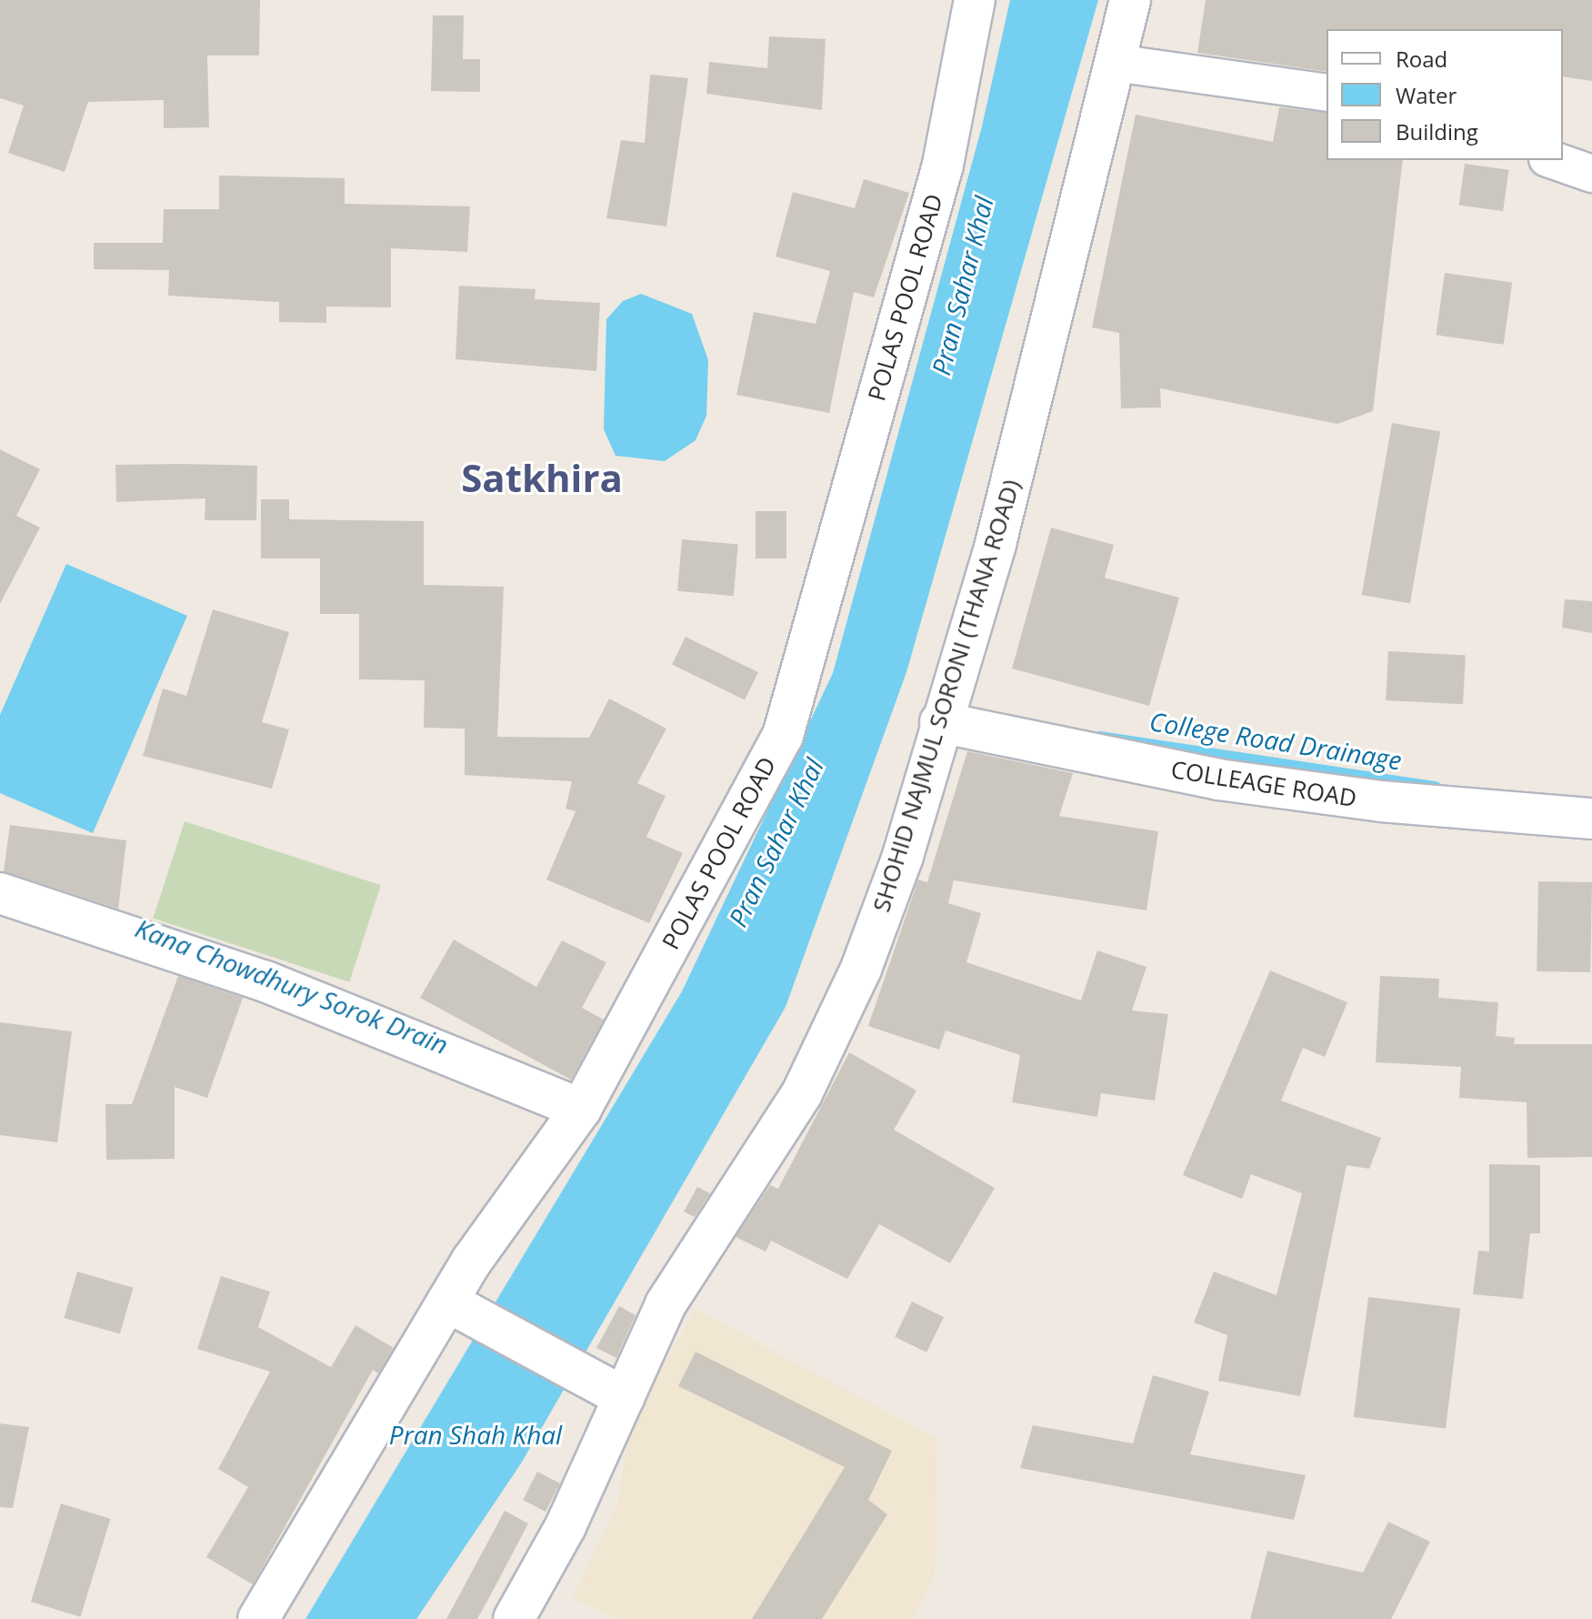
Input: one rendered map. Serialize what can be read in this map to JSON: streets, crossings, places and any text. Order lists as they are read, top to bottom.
{
  "streets": {
    "street": ["POLAS POOL ROAD", "SHOHID NAJMUL SORONI (THANA ROAD)", "COLLEAGE ROAD"]
  },
  "crossings": [
    ["SHOHID NAJMUL SORONI (THANA ROAD)", "COLLEAGE ROAD"]
  ],
  "districts": ["Satkhira"],
  "water": [
    "Pran Sahar Khal",
    "College Road Drainage",
    "Kana Chowdhury Sorok Drain",
    "Pran Shah Khal"
  ],
  "legend": ["Road", "Water", "Building"]
}
